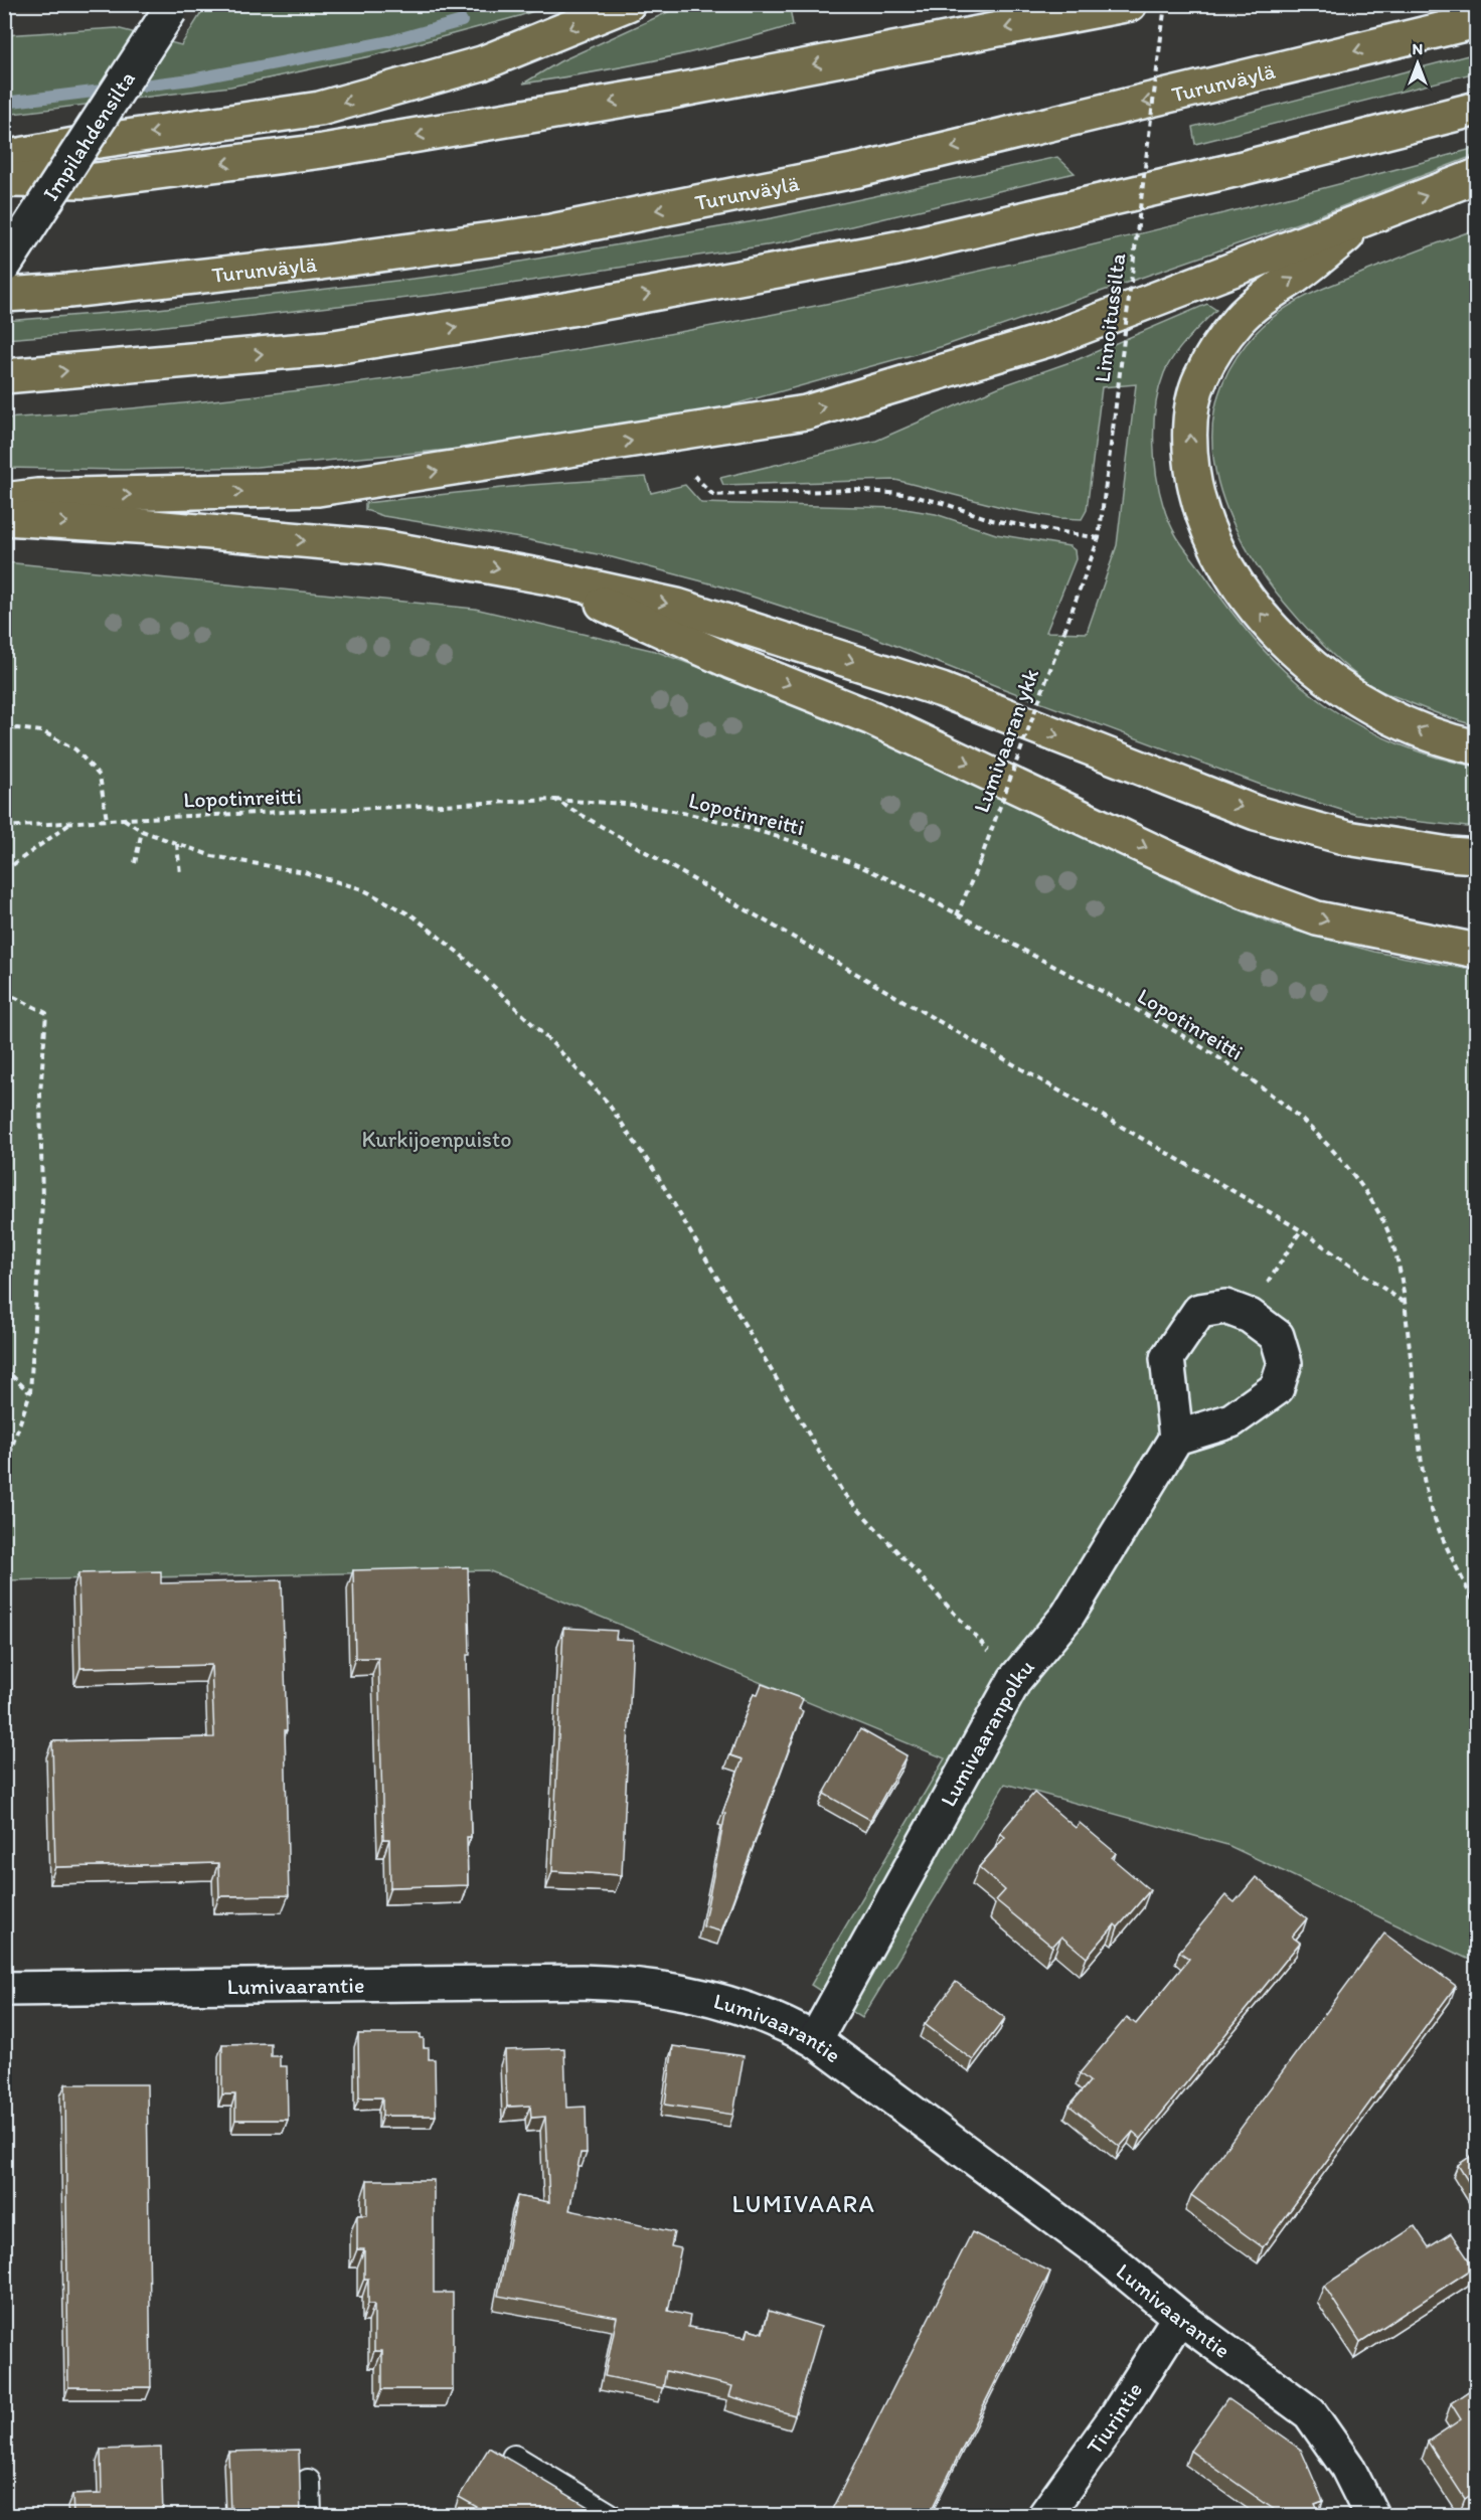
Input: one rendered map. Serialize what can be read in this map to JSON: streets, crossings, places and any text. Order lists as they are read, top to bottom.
{
  "streets": {
    "highway": ["Turunväylä"],
    "street": [
      "Impilahdensilta",
      "Lumivaaranpolku",
      "Lumivaarantie",
      "Tiurintie"
    ],
    "path": ["Linnoitussilta", "Lumivaaran ykk", "Lopotinreitti"]
  },
  "crossings": [
    ["Linnoitussilta", "Lumivaaran ykk"],
    ["Lumivaaran ykk", "Lopotinreitti"],
    ["Lumivaaranpolku", "Lumivaarantie"],
    ["Lumivaarantie", "Tiurintie"]
  ],
  "districts": ["LUMIVAARA"],
  "parks": ["Kurkijoenpuisto"],
  "north": "top"
}
